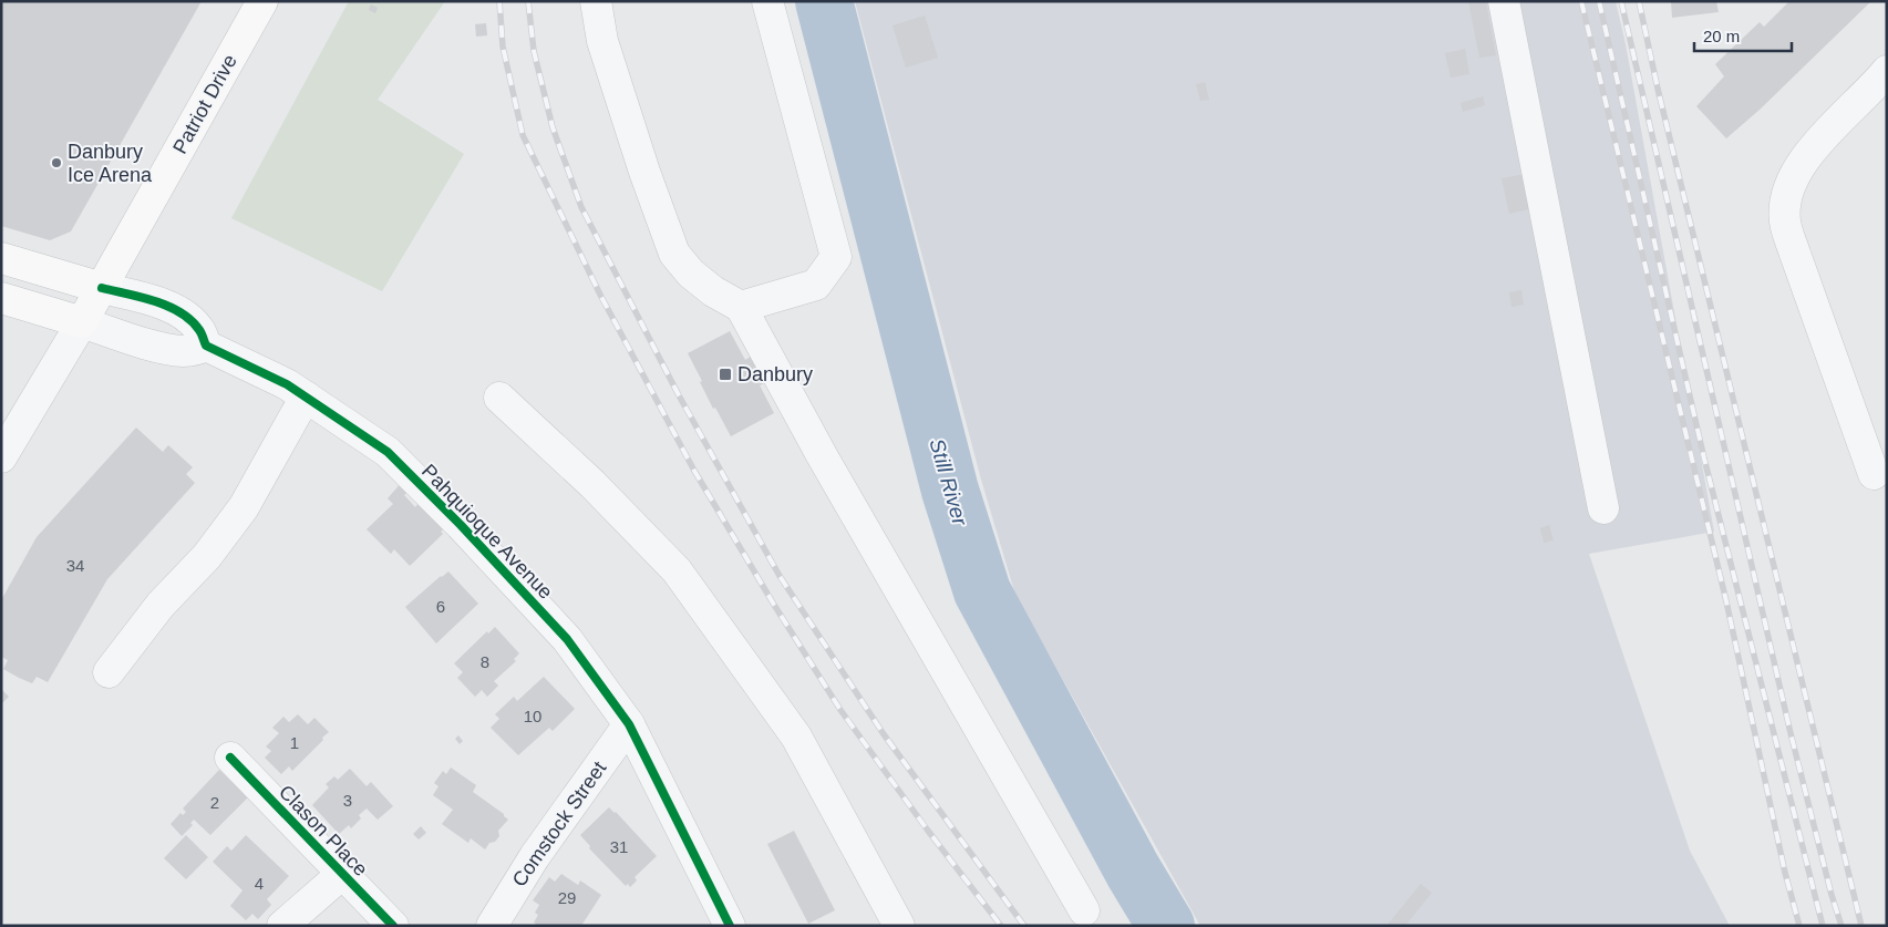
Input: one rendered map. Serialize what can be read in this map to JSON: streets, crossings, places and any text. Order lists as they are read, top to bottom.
{
  "streets": {
    "main road": ["Patriot Drive"],
    "street": ["Pahquioque Avenue", "Comstock Street", "Clason Place"]
  },
  "crossings": [
    ["Pahquioque Avenue", "Comstock Street"]
  ],
  "water": ["Still River"],
  "places": {
    "other": ["Danbury Ice Arena"],
    "transit": ["Danbury"]
  },
  "house_numbers": [
    "34",
    "6",
    "8",
    "10",
    "1",
    "3",
    "2",
    "31",
    "4",
    "29"
  ],
  "scale_bar": "20 m"
}
